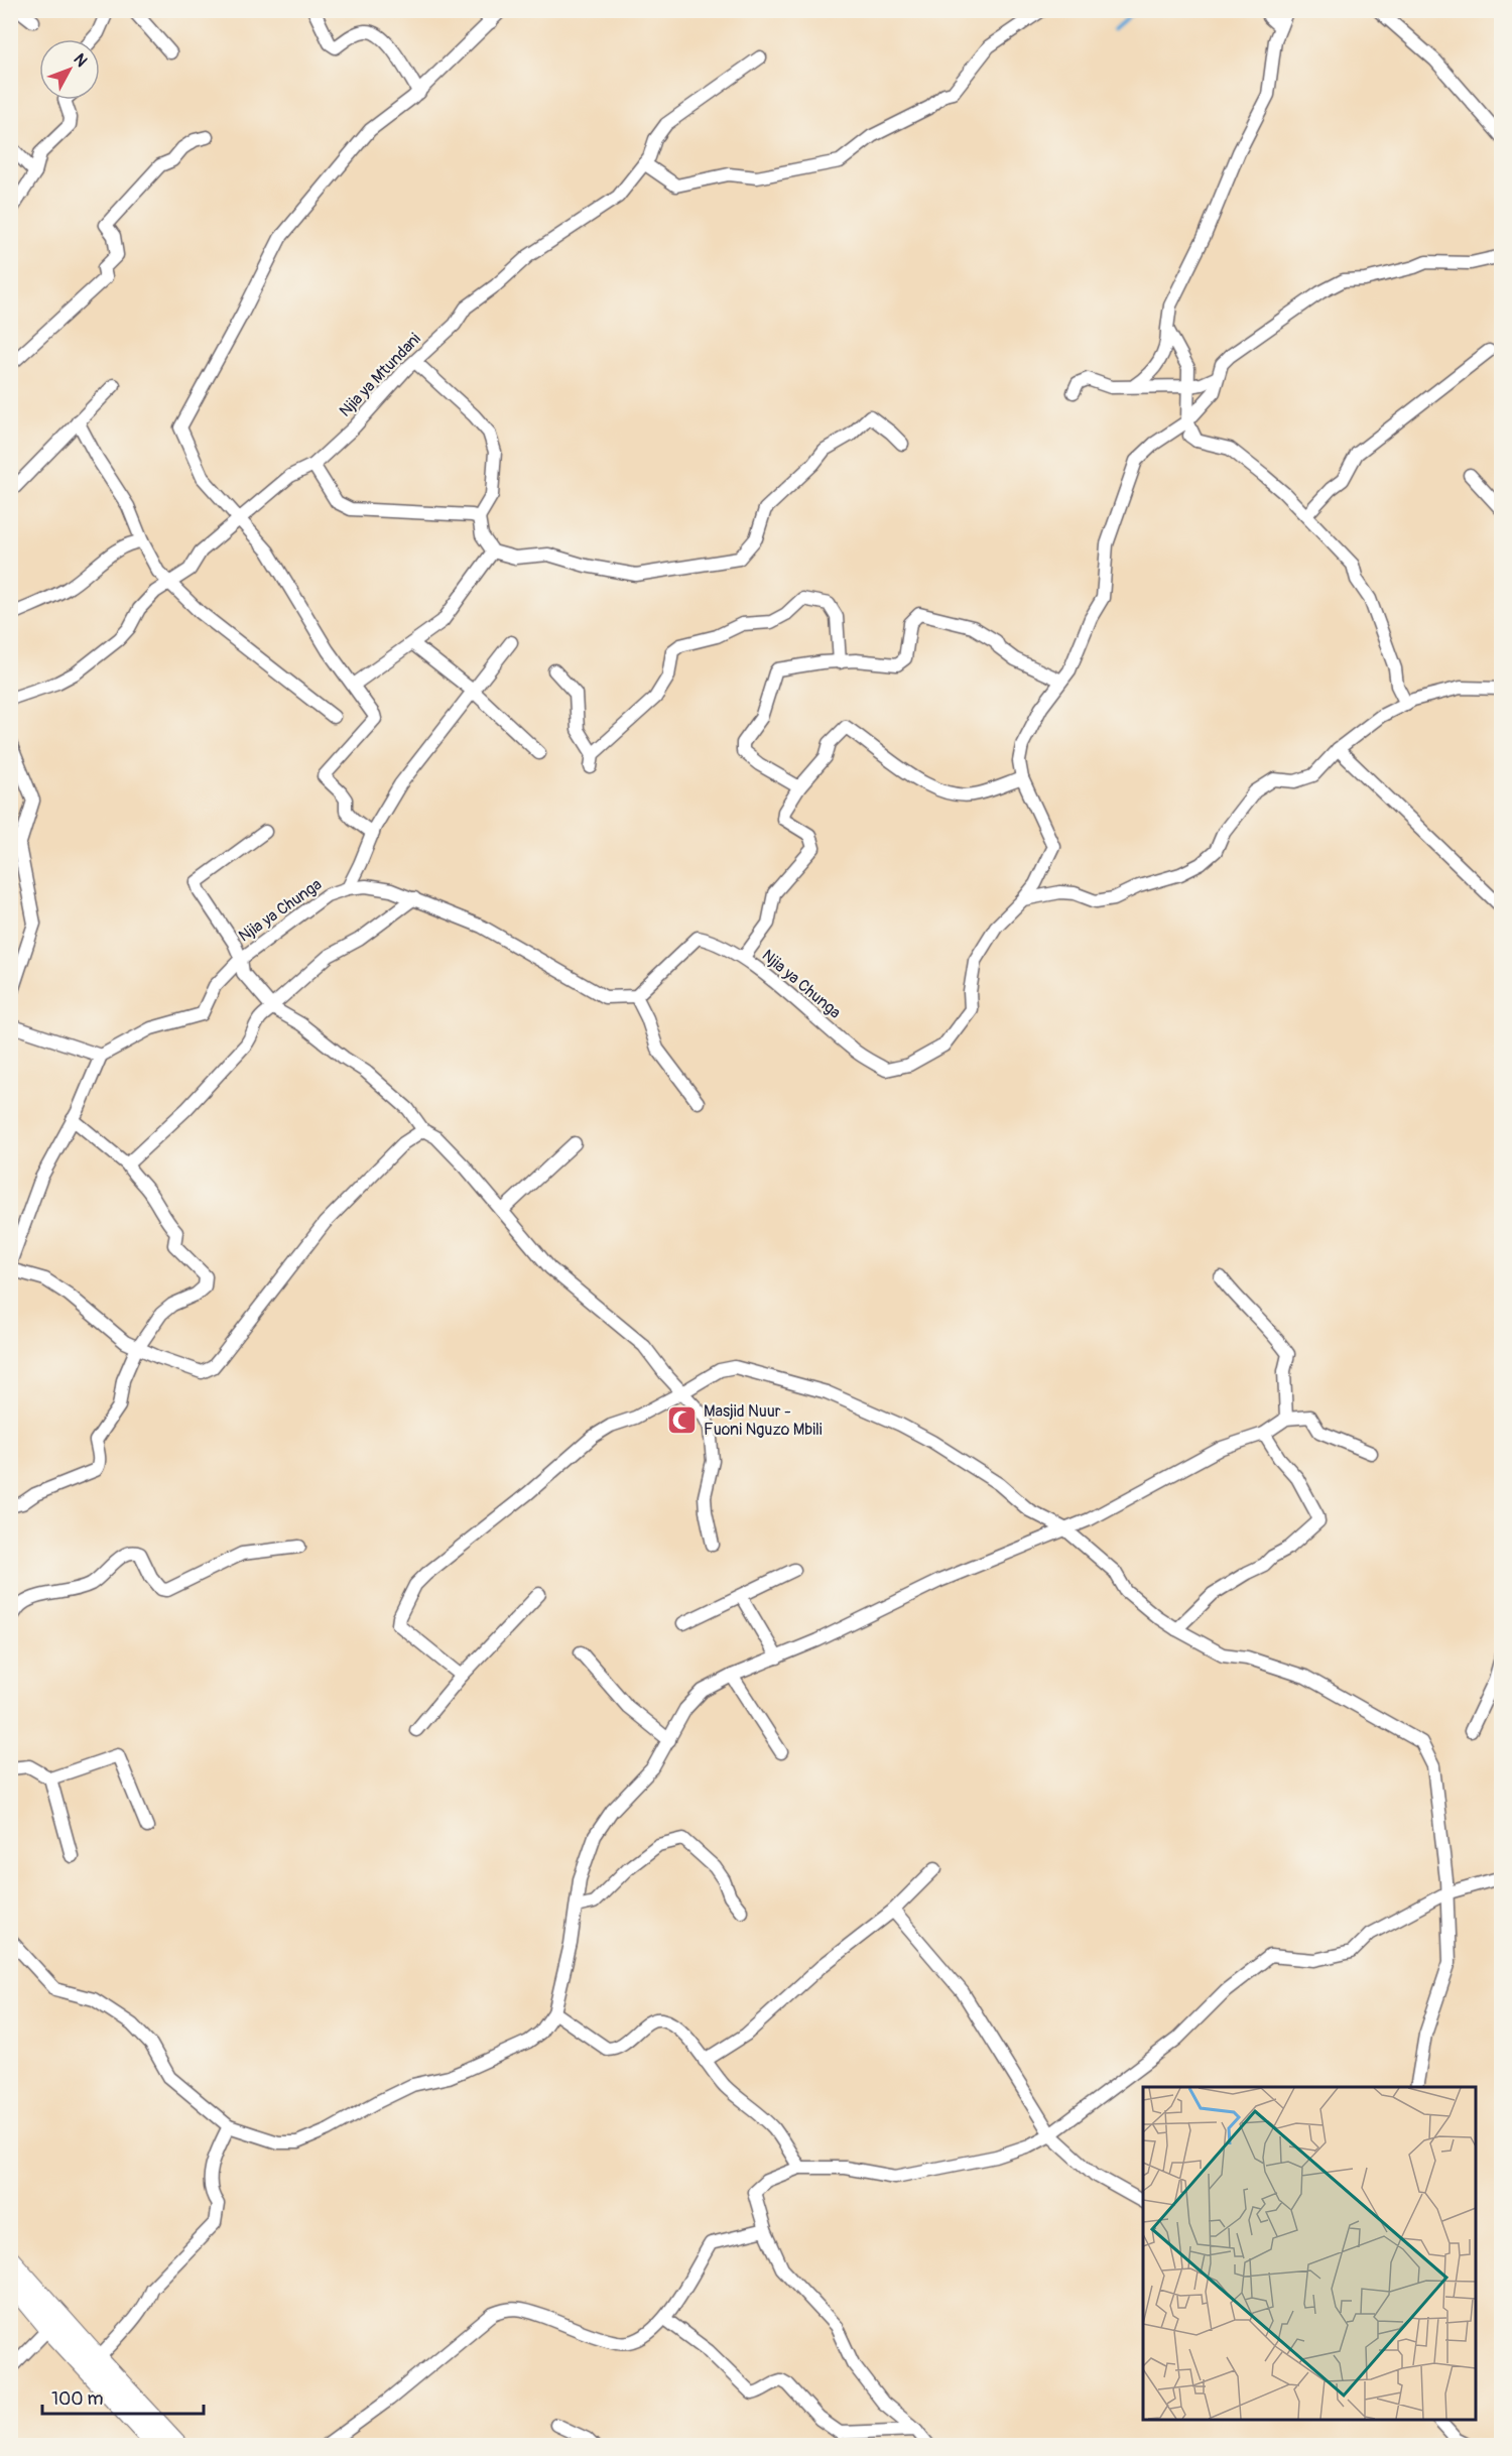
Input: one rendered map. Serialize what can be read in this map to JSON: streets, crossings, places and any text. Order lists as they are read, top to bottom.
{
  "streets": {
    "street": ["Njia ya Mtundani", "Njia ya Chunga"]
  },
  "places": {
    "mosque": ["Masjid Nuur - Fuoni Nguzo Mbili"]
  },
  "scale_bar": "100 m",
  "north": "top right"
}
